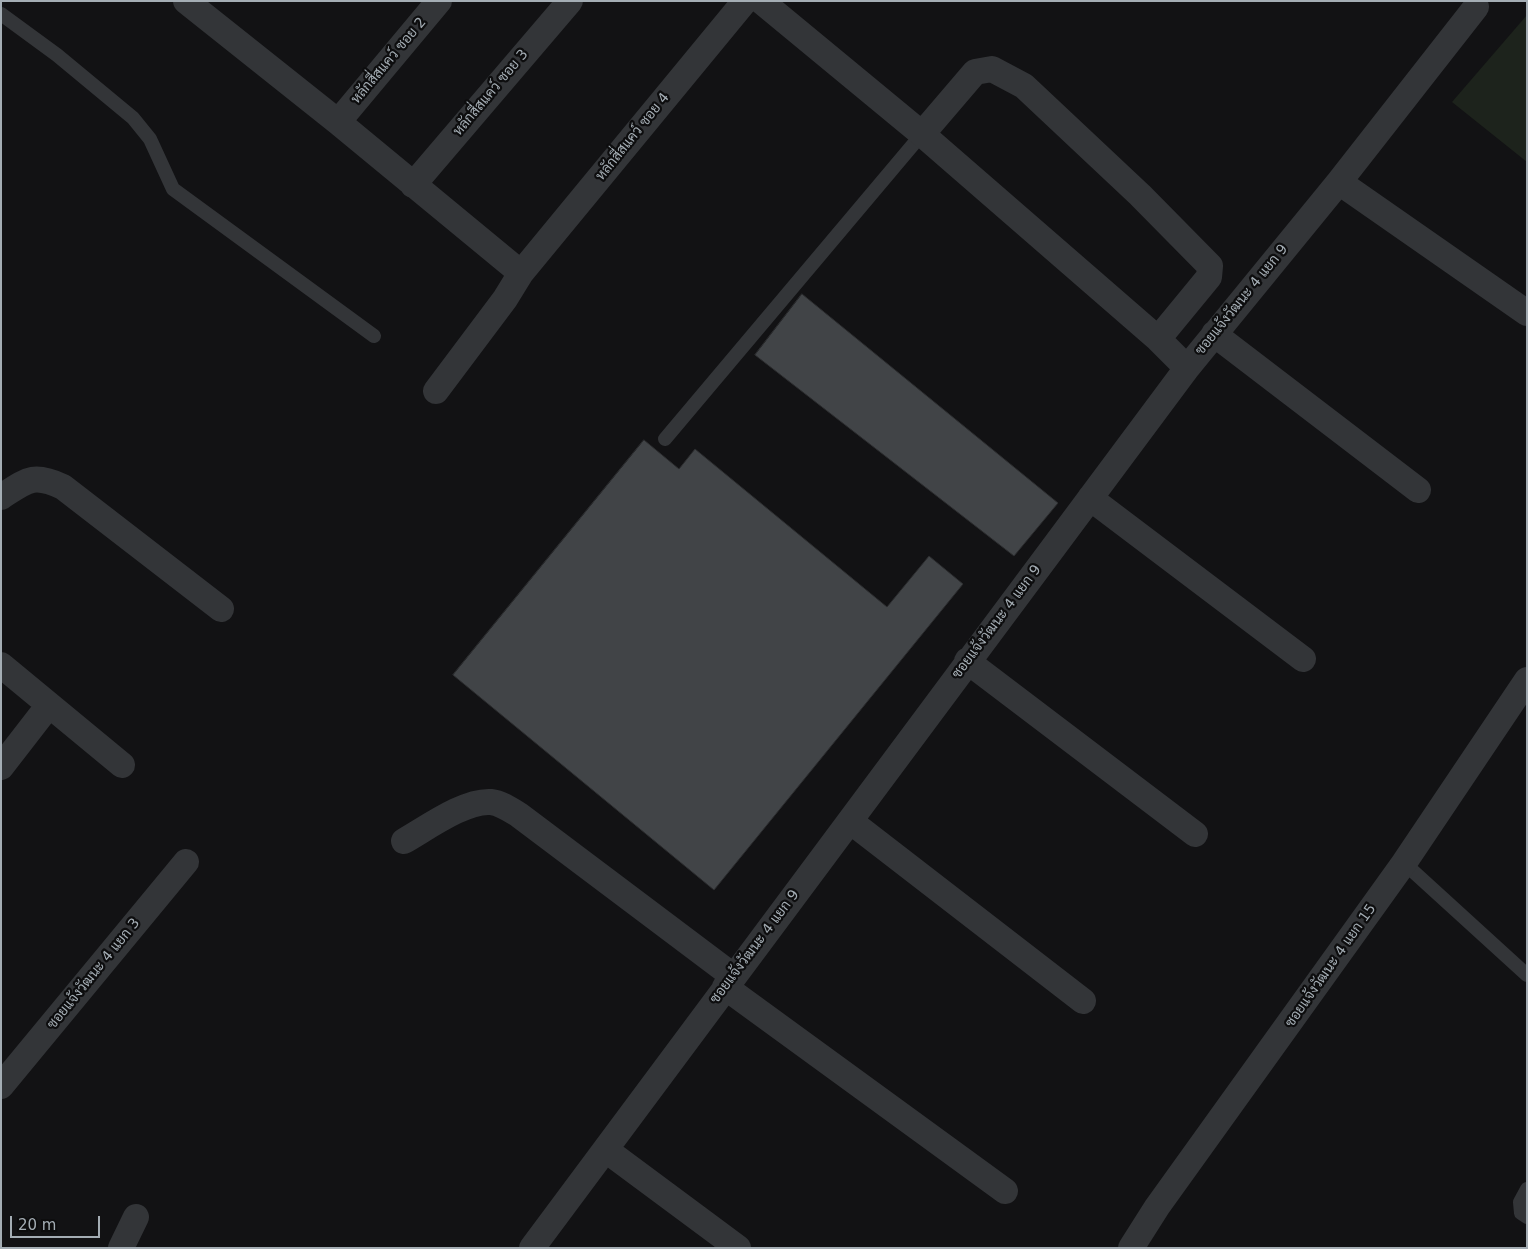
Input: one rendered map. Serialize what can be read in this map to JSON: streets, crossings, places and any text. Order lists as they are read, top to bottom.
{
  "streets": {
    "street": [
      "หลักสี่สแคว์ ซอย 2",
      "หลักสี่สแคว์ ซอย 3",
      "หลักสี่สแคว์ ซอย 4",
      "ซอยแจ้งวัฒนะ 4 แยก 9",
      "ซอยแจ้งวัฒนะ 4 แยก 15",
      "ซอยแจ้งวัฒนะ 4 แยก 3"
    ]
  },
  "scale_bar": "20 m"
}
